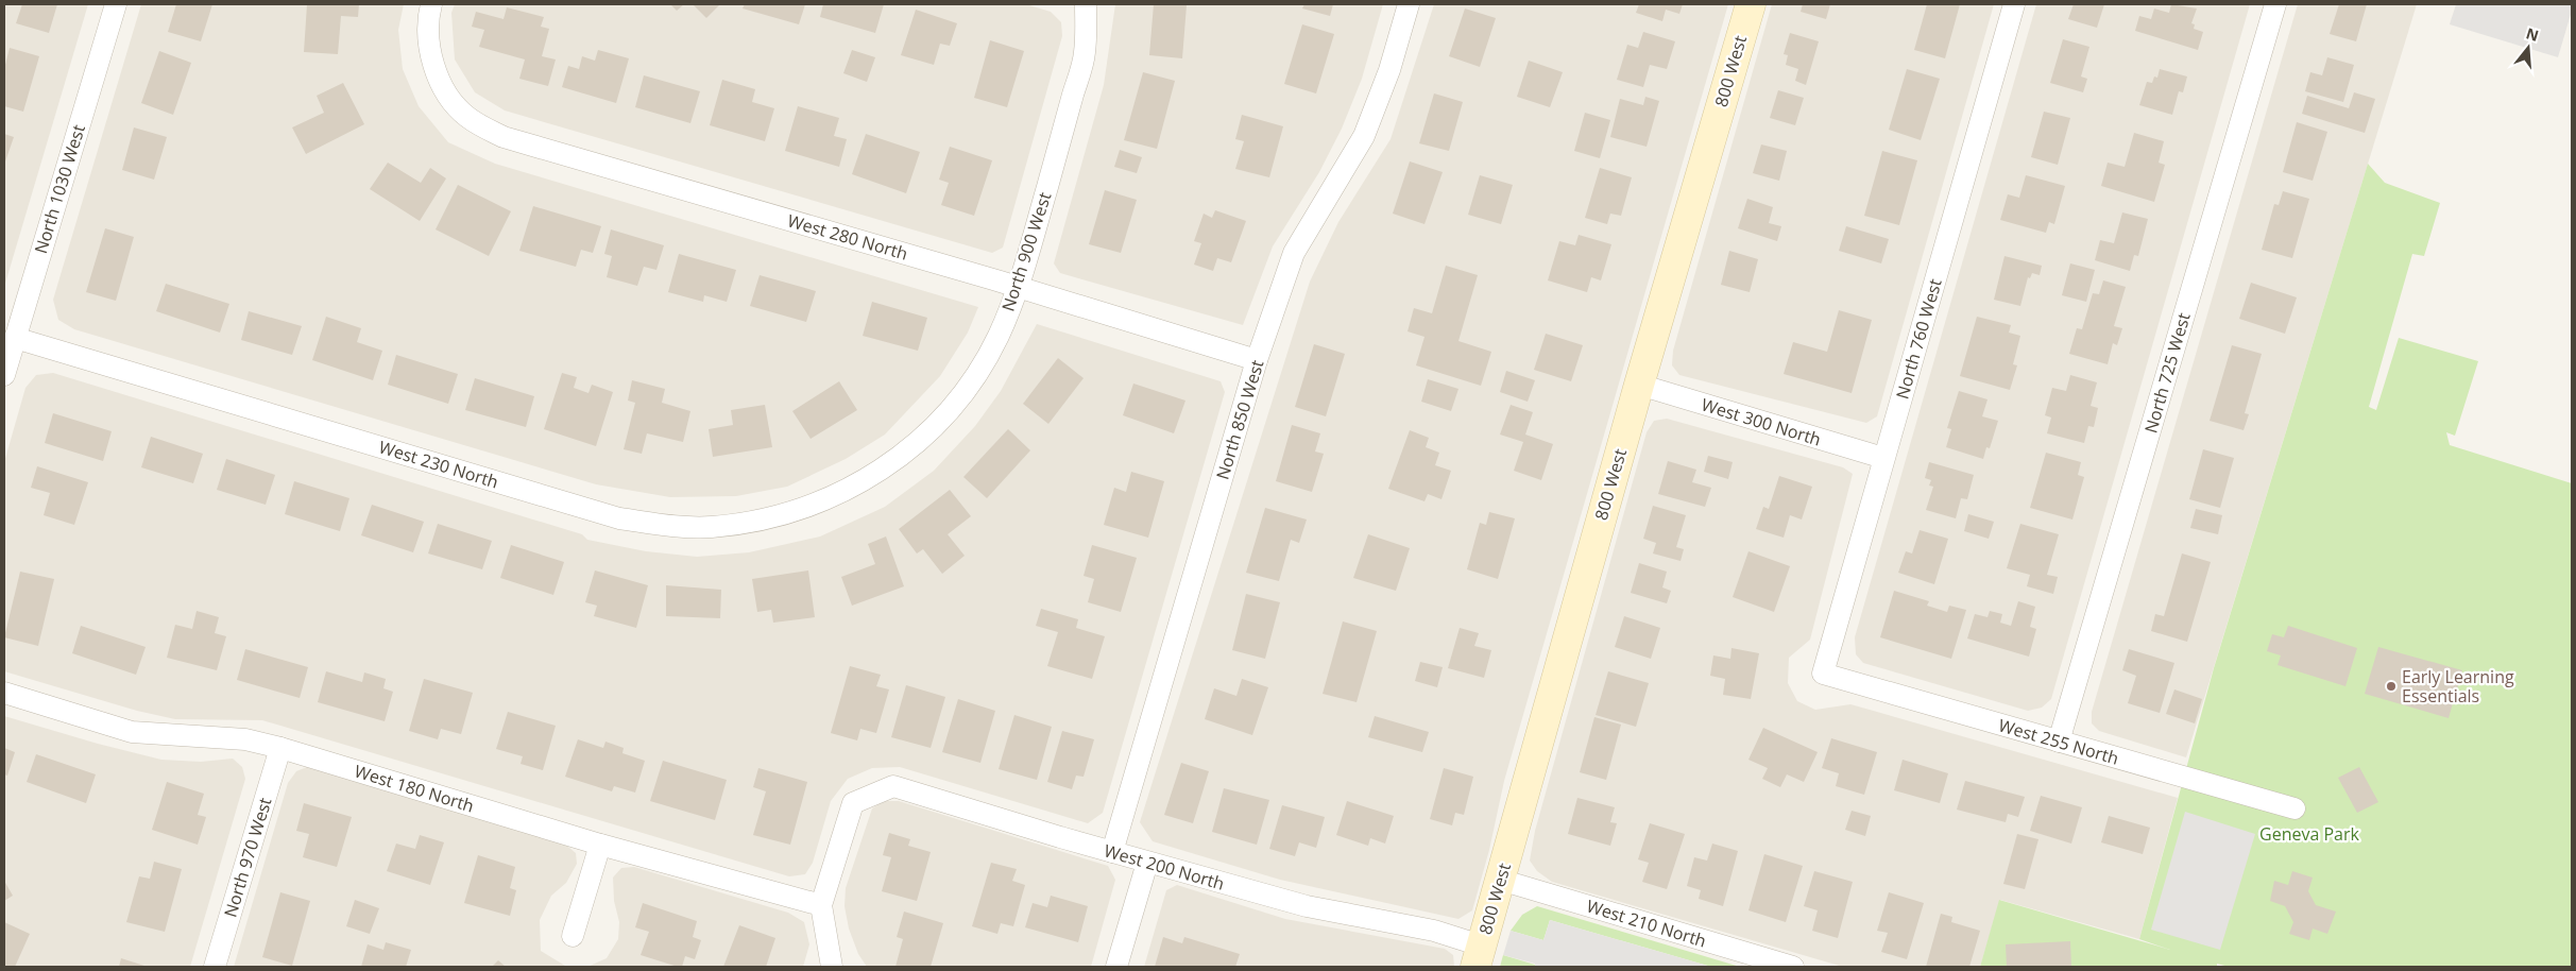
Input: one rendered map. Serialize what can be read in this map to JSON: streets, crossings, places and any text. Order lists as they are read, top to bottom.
{
  "streets": {
    "street": [
      "800 West",
      "North 1030 West",
      "West 280 North",
      "North 900 West",
      "North 760 West",
      "North 725 West",
      "North 850 West",
      "West 300 North",
      "West 230 North",
      "West 255 North",
      "West 180 North",
      "North 970 West",
      "West 200 North",
      "West 210 North"
    ]
  },
  "crossings": [
    ["800 West", "West 300 North"],
    ["800 West", "West 200 North"],
    ["800 West", "West 210 North"],
    ["North 1030 West", "West 230 North"],
    ["West 280 North", "North 900 West"],
    ["West 280 North", "North 850 West"],
    ["North 900 West", "West 230 North"],
    ["North 760 West", "West 300 North"],
    ["North 760 West", "West 255 North"],
    ["North 725 West", "West 255 North"],
    ["North 850 West", "West 200 North"],
    ["West 180 North", "North 970 West"],
    ["West 180 North", "West 200 North"]
  ],
  "parks": ["Geneva Park"],
  "places": ["Early Learning Essentials"],
  "north": "top"
}
